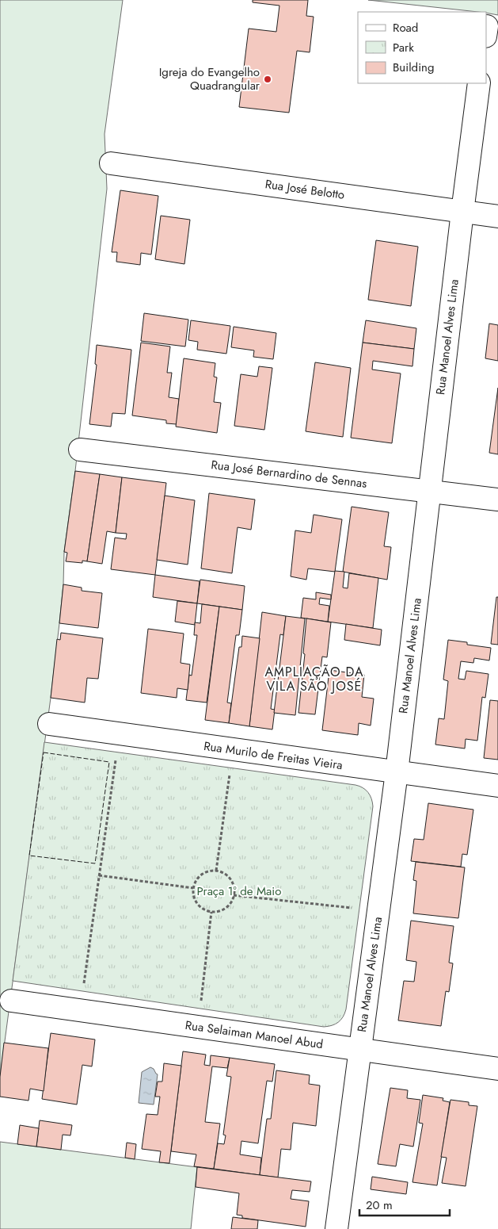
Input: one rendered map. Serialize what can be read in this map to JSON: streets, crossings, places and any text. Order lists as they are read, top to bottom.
{
  "streets": {
    "street": [
      "Rua José Belotto",
      "Rua Manoel Alves Lima",
      "Rua José Bernardino de Sennas",
      "Rua Murilo de Freitas Vieira",
      "Rua Selaiman Manoel Abud"
    ]
  },
  "crossings": [
    ["Rua José Belotto", "Rua Manoel Alves Lima"],
    ["Rua Manoel Alves Lima", "Rua José Bernardino de Sennas"],
    ["Rua Manoel Alves Lima", "Rua Murilo de Freitas Vieira"],
    ["Rua Manoel Alves Lima", "Rua Selaiman Manoel Abud"]
  ],
  "districts": ["AMPLIAÇÃO DA VILA SÃO JOSÉ"],
  "parks": ["Praça 1º de Maio"],
  "places": ["Igreja do Evangelho Quadrangular"],
  "legend": ["Road", "Park", "Building"],
  "scale_bar": "20 m"
}
